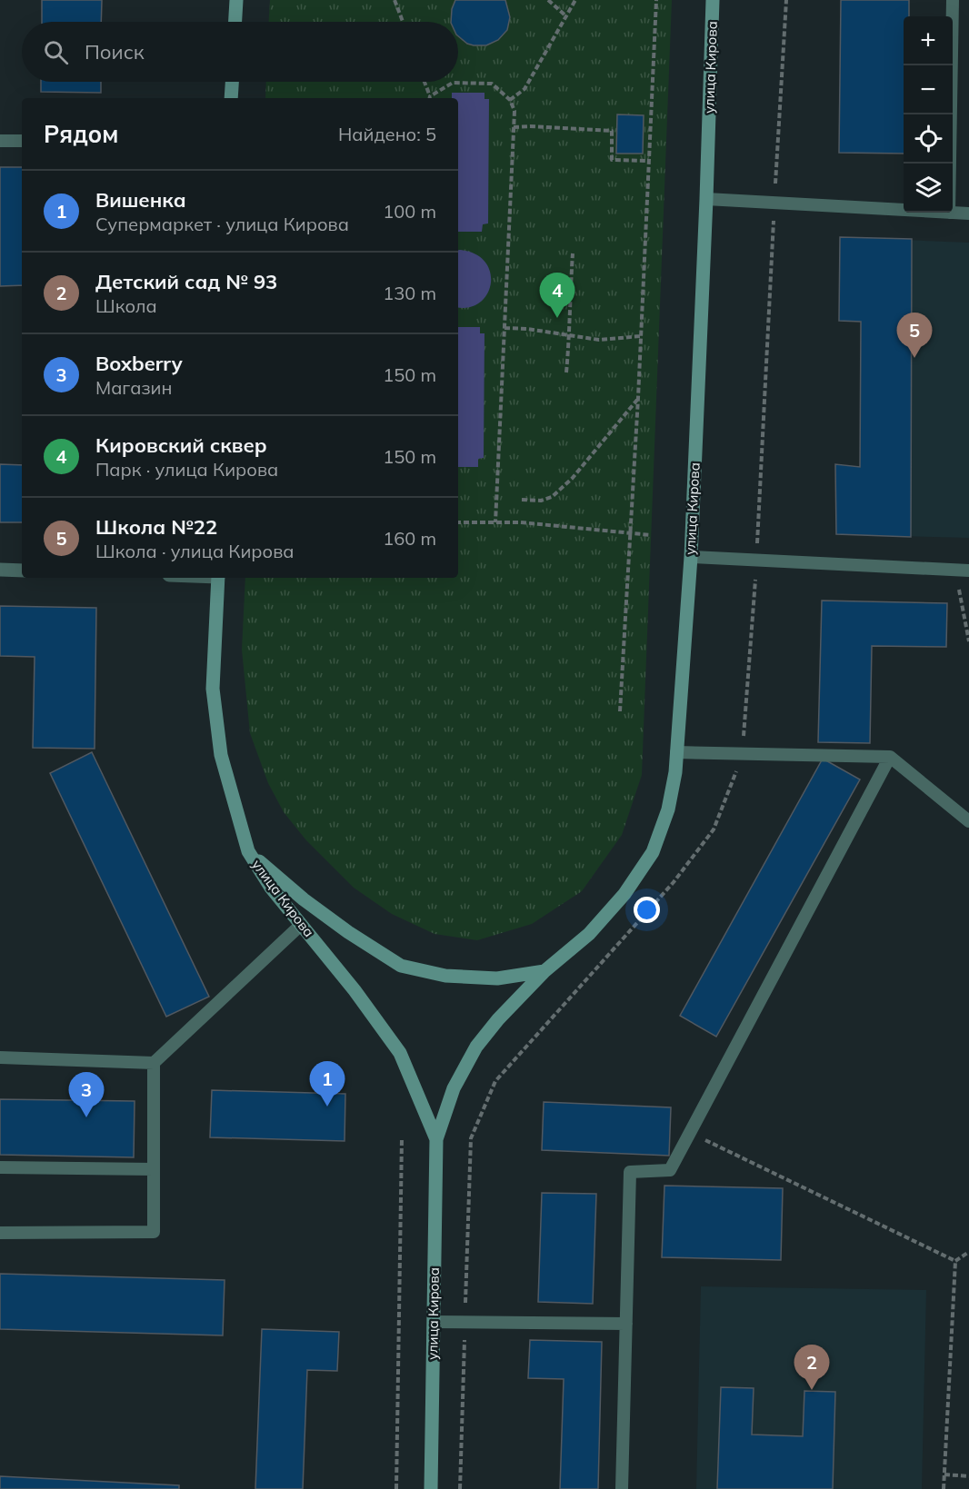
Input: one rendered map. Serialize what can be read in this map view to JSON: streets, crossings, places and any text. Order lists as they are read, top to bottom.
{
  "streets": {
    "main road": ["улица Кирова"]
  },
  "page": {
    "map_buttons": ["+", "−"],
    "search": "Поиск",
    "heading": ["Рядом", "Найдено: 5"],
    "list": [
      {
        "mark": "1",
        "name": "Вишенка",
        "note": "Супермаркет · улица Кирова",
        "value": "100 m"
      },
      {
        "mark": "2",
        "name": "Детский сад № 93",
        "note": "Школа",
        "value": "130 m"
      },
      {
        "mark": "3",
        "name": "Boxberry",
        "note": "Магазин",
        "value": "150 m"
      },
      {
        "mark": "4",
        "name": "Кировский сквер",
        "note": "Парк · улица Кирова",
        "value": "150 m"
      },
      {
        "mark": "5",
        "name": "Школа №22",
        "note": "Школа · улица Кирова",
        "value": "160 m"
      }
    ],
    "pins": [
      "4",
      "5",
      "1",
      "3",
      "2"
    ]
  }
}
